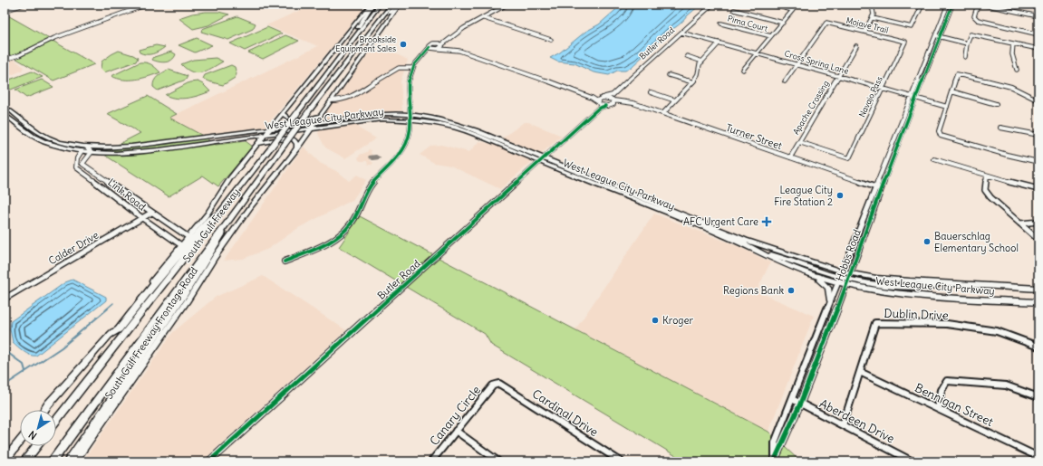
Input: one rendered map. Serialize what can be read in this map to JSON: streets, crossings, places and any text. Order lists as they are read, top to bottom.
{
  "streets": {
    "highway": ["South Gulf Freeway"],
    "main road": ["West League City Parkway", "South Gulf Freeway Frontage Road"],
    "street": [
      "Pima Court",
      "Mojave Trail",
      "Butler Road",
      "Cross Spring Lane",
      "Navajo Pass",
      "Apache Crossing",
      "Turner Street",
      "Link Road",
      "Calder Drive",
      "Hobbs Road",
      "Dublin Drive",
      "Bennigan Street",
      "Cardinal Drive",
      "Canary Circle",
      "Aberdeen Drive"
    ]
  },
  "crossings": [
    ["Mojave Trail", "Cross Spring Lane"],
    ["Mojave Trail", "Navajo Pass"],
    ["Butler Road", "Cross Spring Lane"],
    ["Butler Road", "West League City Parkway"],
    ["Butler Road", "Turner Street"],
    ["Cross Spring Lane", "Navajo Pass"],
    ["Cross Spring Lane", "Apache Crossing"],
    ["Cross Spring Lane", "Hobbs Road"],
    ["Navajo Pass", "Apache Crossing"],
    ["Apache Crossing", "Turner Street"],
    ["West League City Parkway", "Link Road"],
    ["West League City Parkway", "Hobbs Road"],
    ["West League City Parkway", "South Gulf Freeway Frontage Road"],
    ["Turner Street", "Hobbs Road"],
    ["Link Road", "Calder Drive"],
    ["Hobbs Road", "Aberdeen Drive"],
    ["Dublin Drive", "Bennigan Street"],
    ["Dublin Drive", "Aberdeen Drive"],
    ["Cardinal Drive", "Canary Circle"]
  ],
  "places": {
    "other": [
      "Brookside Equipment Sales",
      "League City Fire Station 2",
      "Bauerschlag Elementary School",
      "Regions Bank",
      "Kroger"
    ],
    "health": ["AFC Urgent Care"]
  },
  "north": "bottom left"
}
